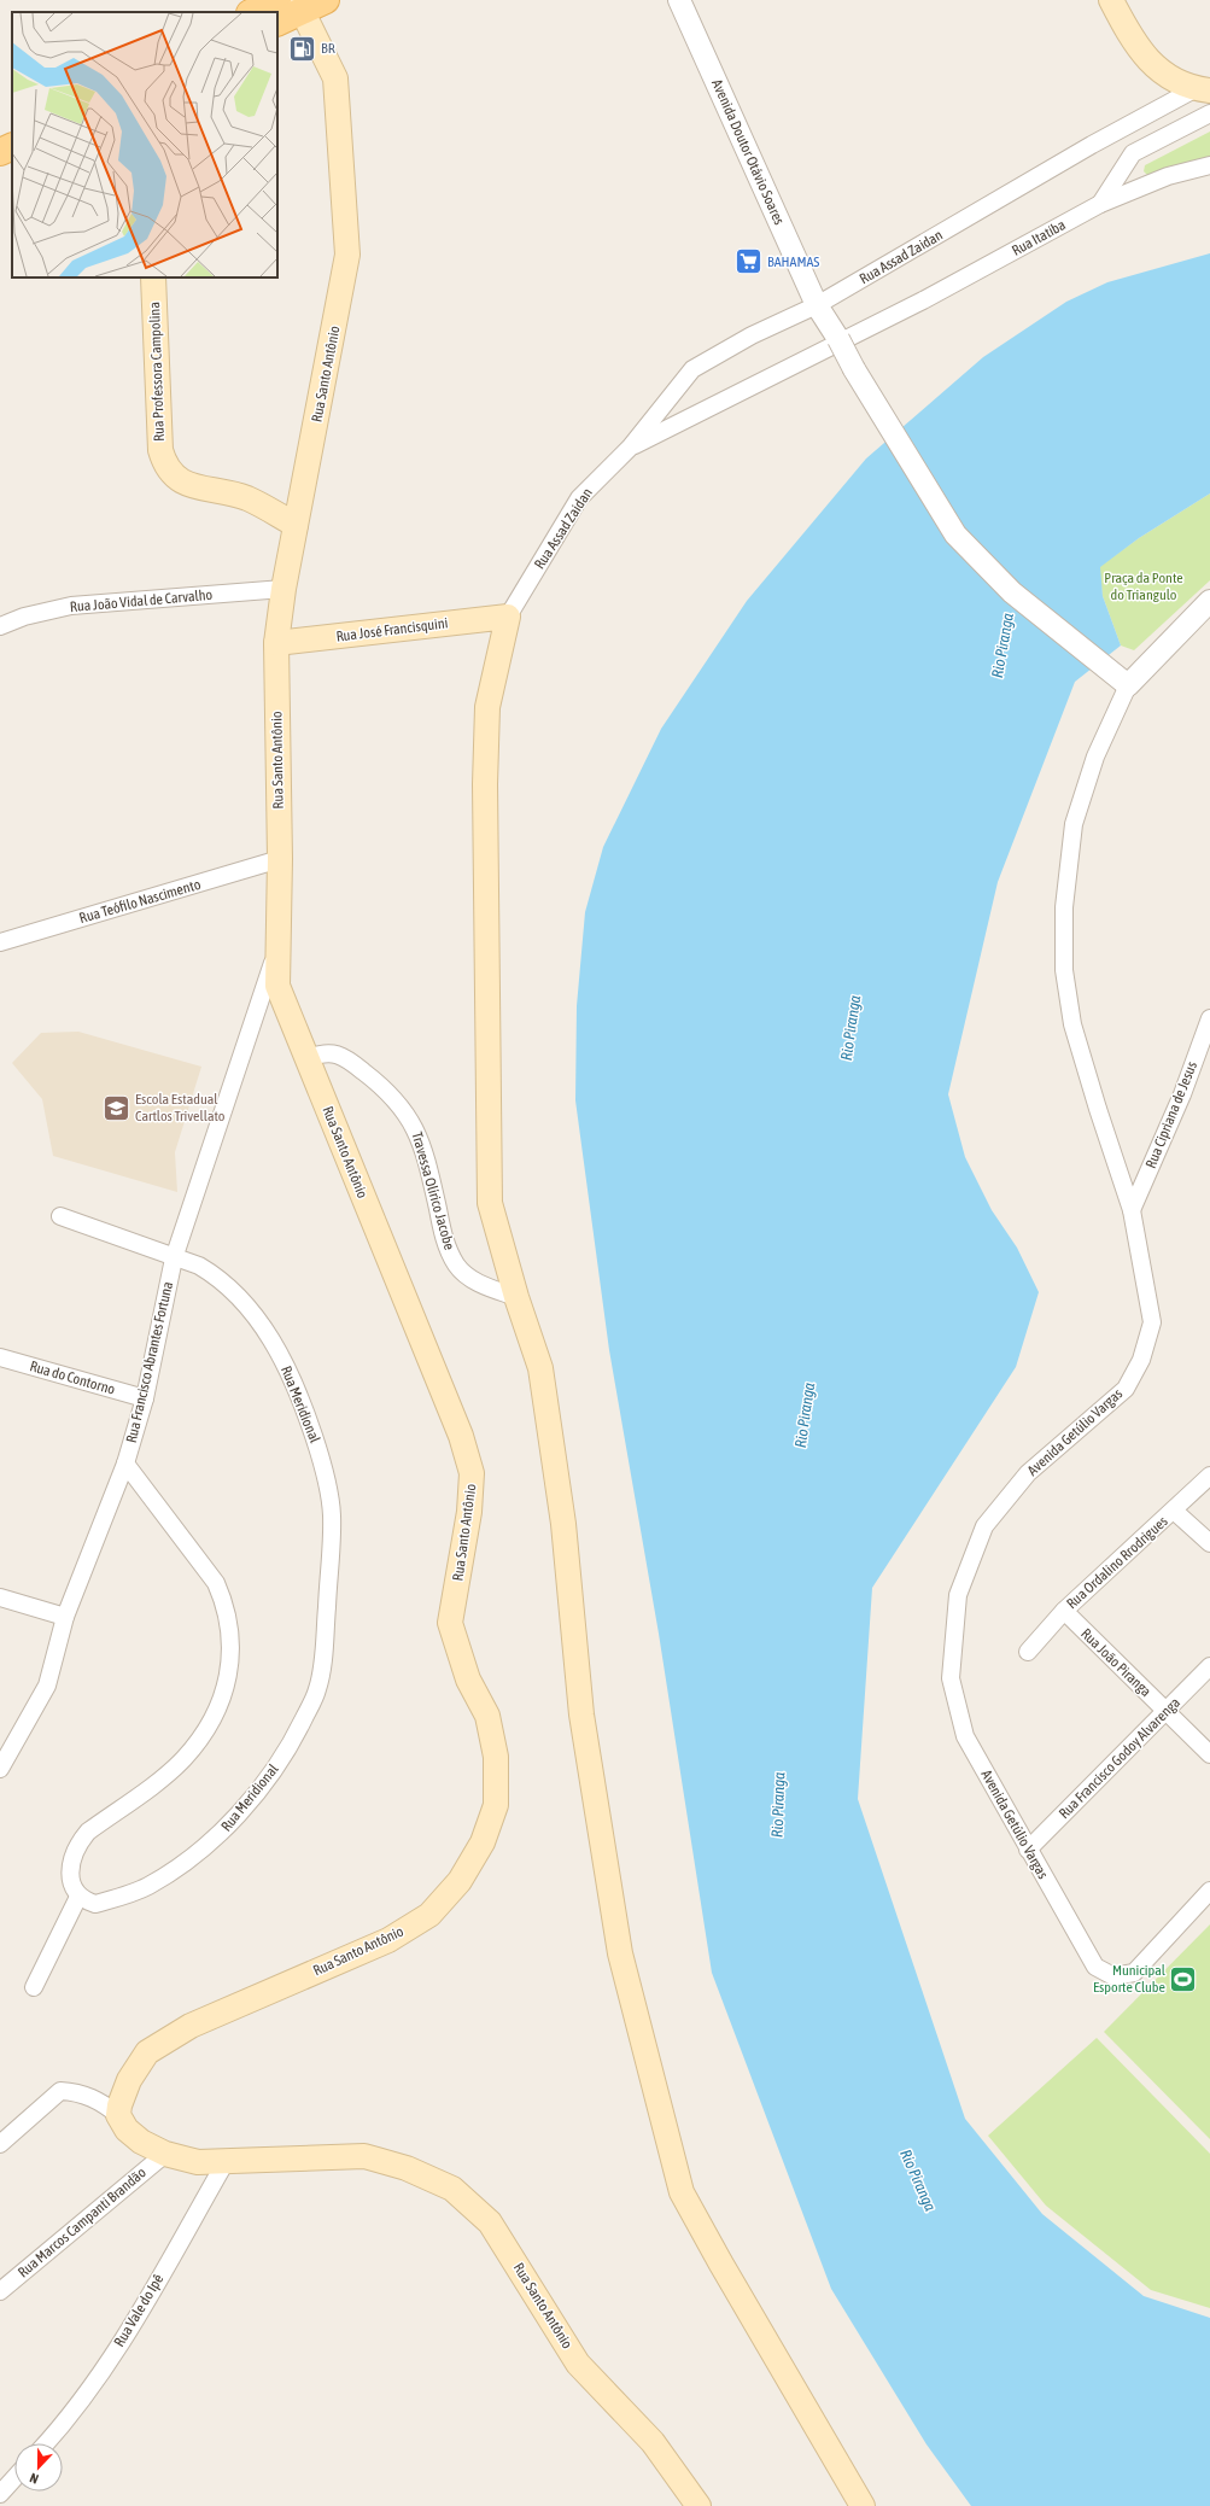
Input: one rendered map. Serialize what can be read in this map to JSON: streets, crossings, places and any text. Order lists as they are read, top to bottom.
{
  "streets": {
    "main road": ["Rua Professora Campolina", "Rua Santo Antônio", "Rua José Francisquini"],
    "street": [
      "Avenida Doutor Otávio Soares",
      "Rua Itatiba",
      "Rua Assad Zaidan",
      "Rua João Vidal de Carvalho",
      "Rua Teófilo Nascimento",
      "Rua Cipriana de Jesus",
      "Travessa Olírico Jacobe",
      "Rua Francisco Abrantes Fortuna",
      "Rua do Contorno",
      "Rua Meridional",
      "Avenida Getúlio Vargas",
      "Rua Ordalino Rrodrigues",
      "Rua João Piranga",
      "Rua Francisco Godoy Alvarenga",
      "Rua Marcos Campanti Brandão",
      "Rua Vale do Ipê"
    ]
  },
  "crossings": [
    ["Avenida Doutor Otávio Soares", "Rua Assad Zaidan"],
    ["Avenida Doutor Otávio Soares", "Avenida Getúlio Vargas"],
    ["Rua Itatiba", "Rua Assad Zaidan"],
    ["Rua Assad Zaidan", "Rua José Francisquini"],
    ["Rua Professora Campolina", "Rua Santo Antônio"],
    ["Rua Santo Antônio", "Rua João Vidal de Carvalho"],
    ["Rua Santo Antônio", "Rua José Francisquini"],
    ["Rua Santo Antônio", "Rua Teófilo Nascimento"],
    ["Rua Santo Antônio", "Travessa Olírico Jacobe"],
    ["Rua Santo Antônio", "Rua Francisco Abrantes Fortuna"],
    ["Rua Santo Antônio", "Rua Marcos Campanti Brandão"],
    ["Rua Santo Antônio", "Rua Vale do Ipê"],
    ["Rua Cipriana de Jesus", "Avenida Getúlio Vargas"],
    ["Rua Francisco Abrantes Fortuna", "Rua do Contorno"],
    ["Rua Francisco Abrantes Fortuna", "Rua Meridional"],
    ["Avenida Getúlio Vargas", "Rua Francisco Godoy Alvarenga"],
    ["Rua Ordalino Rrodrigues", "Rua João Piranga"],
    ["Rua João Piranga", "Rua Francisco Godoy Alvarenga"]
  ],
  "water": ["Rio Piranga"],
  "parks": ["Praça da Ponte do Triangulo"],
  "places": {
    "fuel station": ["BR"],
    "supermarket": ["BAHAMAS"],
    "school or university": ["Escola Estadual Cartlos Trivellato"],
    "sports": ["Municipal Esporte Clube"]
  },
  "north": "bottom"
}
